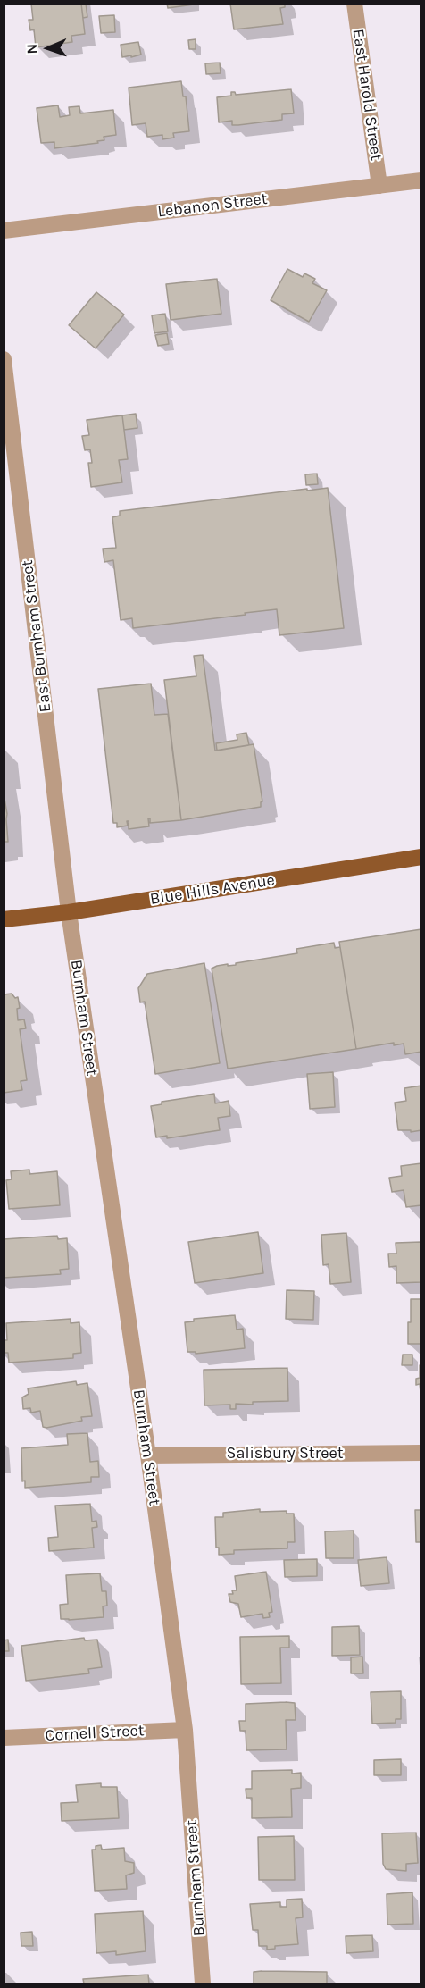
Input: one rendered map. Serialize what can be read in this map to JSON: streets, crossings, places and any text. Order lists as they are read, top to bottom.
{
  "streets": {
    "main road": ["Blue Hills Avenue"],
    "street": [
      "East Harold Street",
      "Lebanon Street",
      "East Burnham Street",
      "Burnham Street",
      "Salisbury Street",
      "Cornell Street"
    ]
  },
  "crossings": [
    ["East Harold Street", "Lebanon Street"],
    ["East Burnham Street", "Blue Hills Avenue"],
    ["East Burnham Street", "Burnham Street"],
    ["Blue Hills Avenue", "Burnham Street"],
    ["Burnham Street", "Salisbury Street"],
    ["Burnham Street", "Cornell Street"]
  ],
  "north": "left"
}
